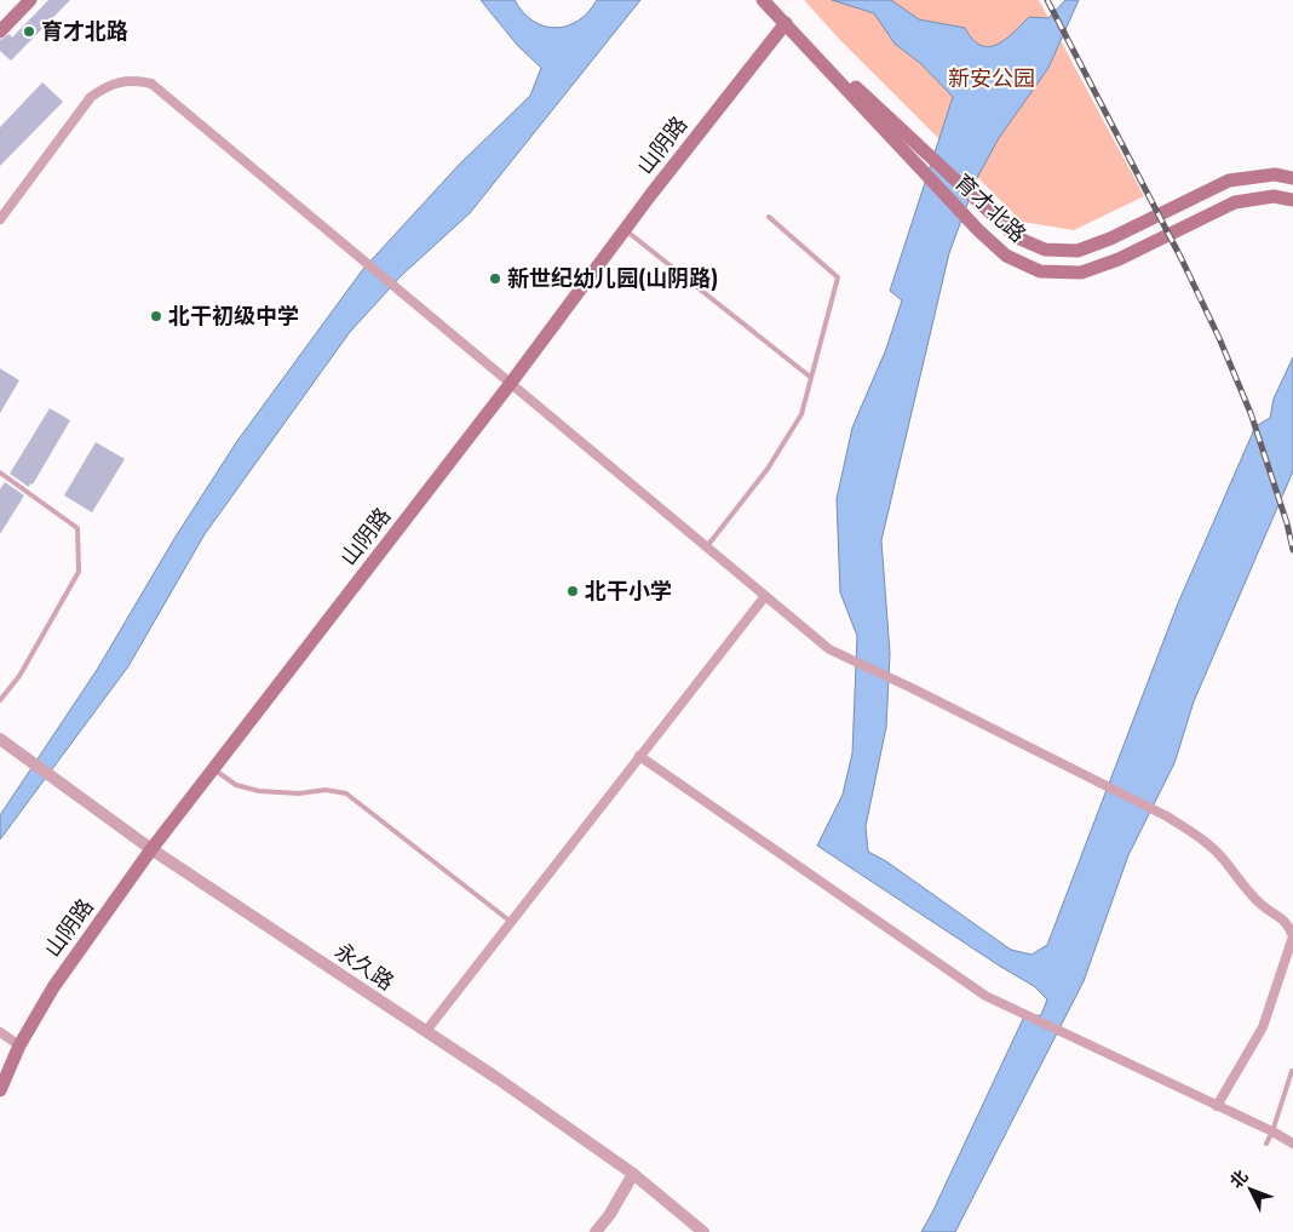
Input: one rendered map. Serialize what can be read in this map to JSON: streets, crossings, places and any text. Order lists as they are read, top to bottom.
{
  "streets": {
    "main road": ["山阴路", "育才北路"],
    "street": ["永久路"]
  },
  "crossings": [
    ["山阴路", "育才北路"],
    ["山阴路", "永久路"]
  ],
  "parks": ["新安公园"],
  "places": [
    "育才北路",
    "新世纪幼儿园(山阴路)",
    "北干初级中学",
    "北干小学"
  ],
  "north": "top left"
}
